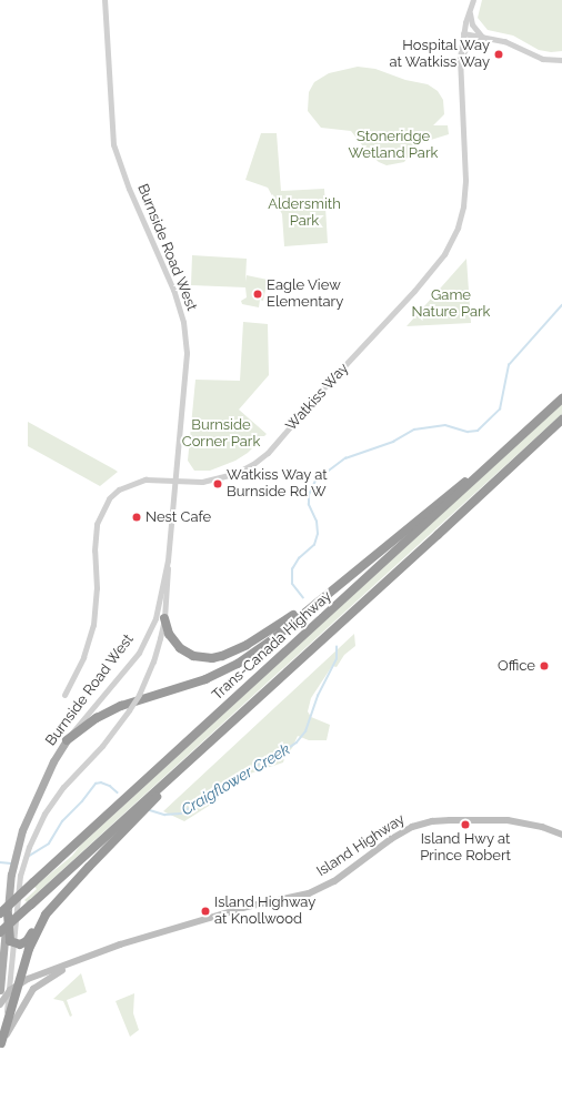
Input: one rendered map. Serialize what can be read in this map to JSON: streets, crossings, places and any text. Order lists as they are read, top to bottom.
{
  "streets": {
    "highway": ["Trans-Canada Highway"],
    "main road": ["Burnside Road West", "Island Highway"],
    "street": ["Watkiss Way"]
  },
  "crossings": [
    ["Burnside Road West", "Watkiss Way"],
    ["Burnside Road West", "Trans-Canada Highway"],
    ["Burnside Road West", "Island Highway"]
  ],
  "water": ["Craigflower Creek"],
  "parks": [
    "Stoneridge Wetland Park",
    "Aldersmith Park",
    "Game Nature Park",
    "Burnside Corner Park"
  ],
  "places": [
    "Hospital Way at Watkiss Way",
    "Eagle View Elementary",
    "Watkiss Way at Burnside Rd W",
    "Nest Cafe",
    "Office",
    "Island Hwy at Prince Robert",
    "Island Highway at Knollwood"
  ]
}
